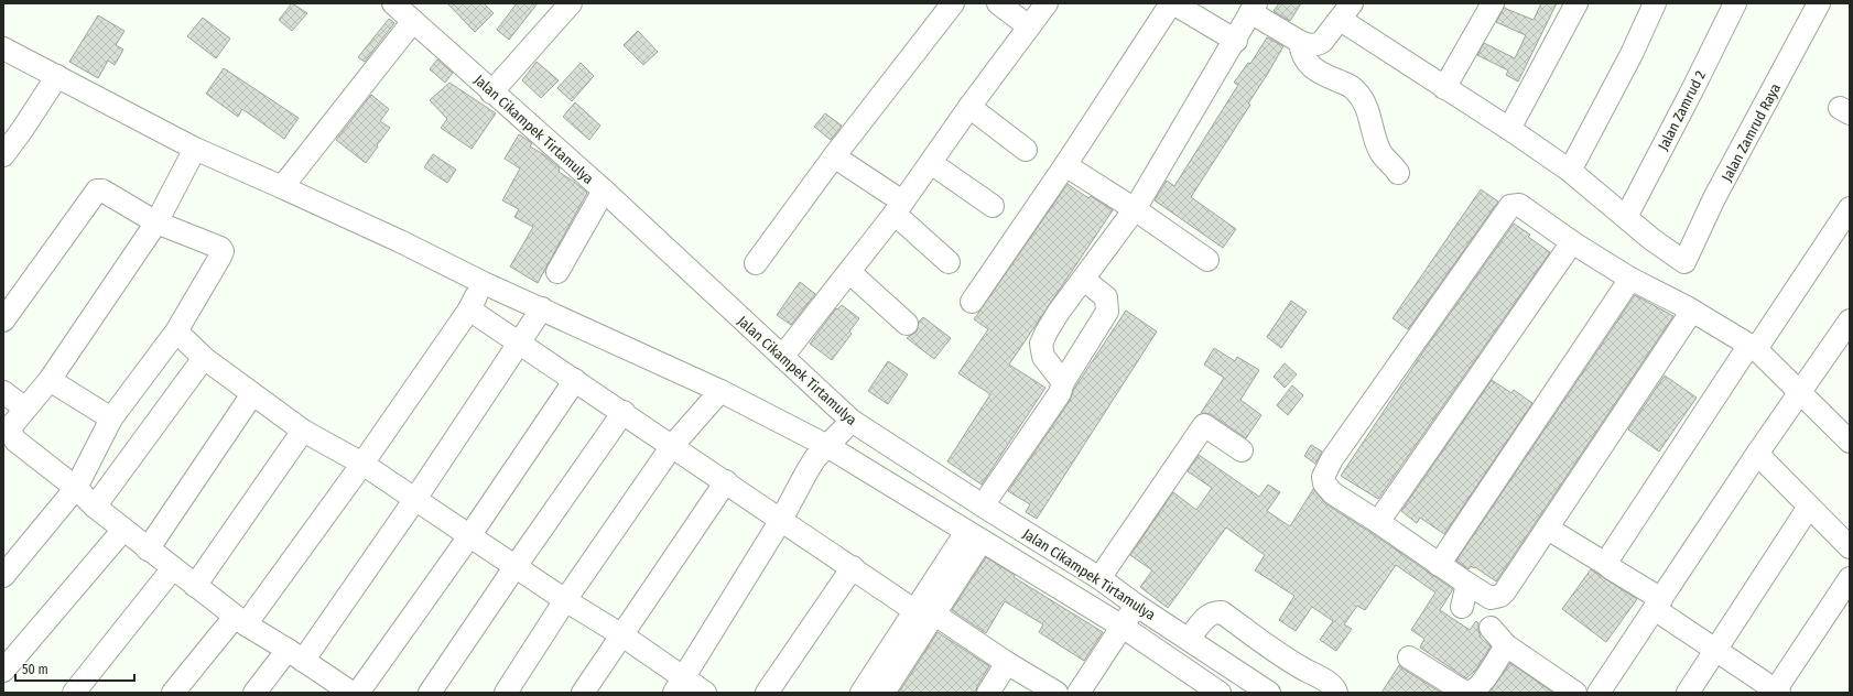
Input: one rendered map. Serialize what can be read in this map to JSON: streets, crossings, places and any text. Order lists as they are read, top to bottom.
{
  "streets": {
    "street": ["Jalan Zamrud 2", "Jalan Cikampek Tirtamulya", "Jalan Zamrud Raya"]
  },
  "crossings": [
    ["Jalan Zamrud 2", "Jalan Zamrud Raya"]
  ],
  "scale_bar": "50 m"
}
